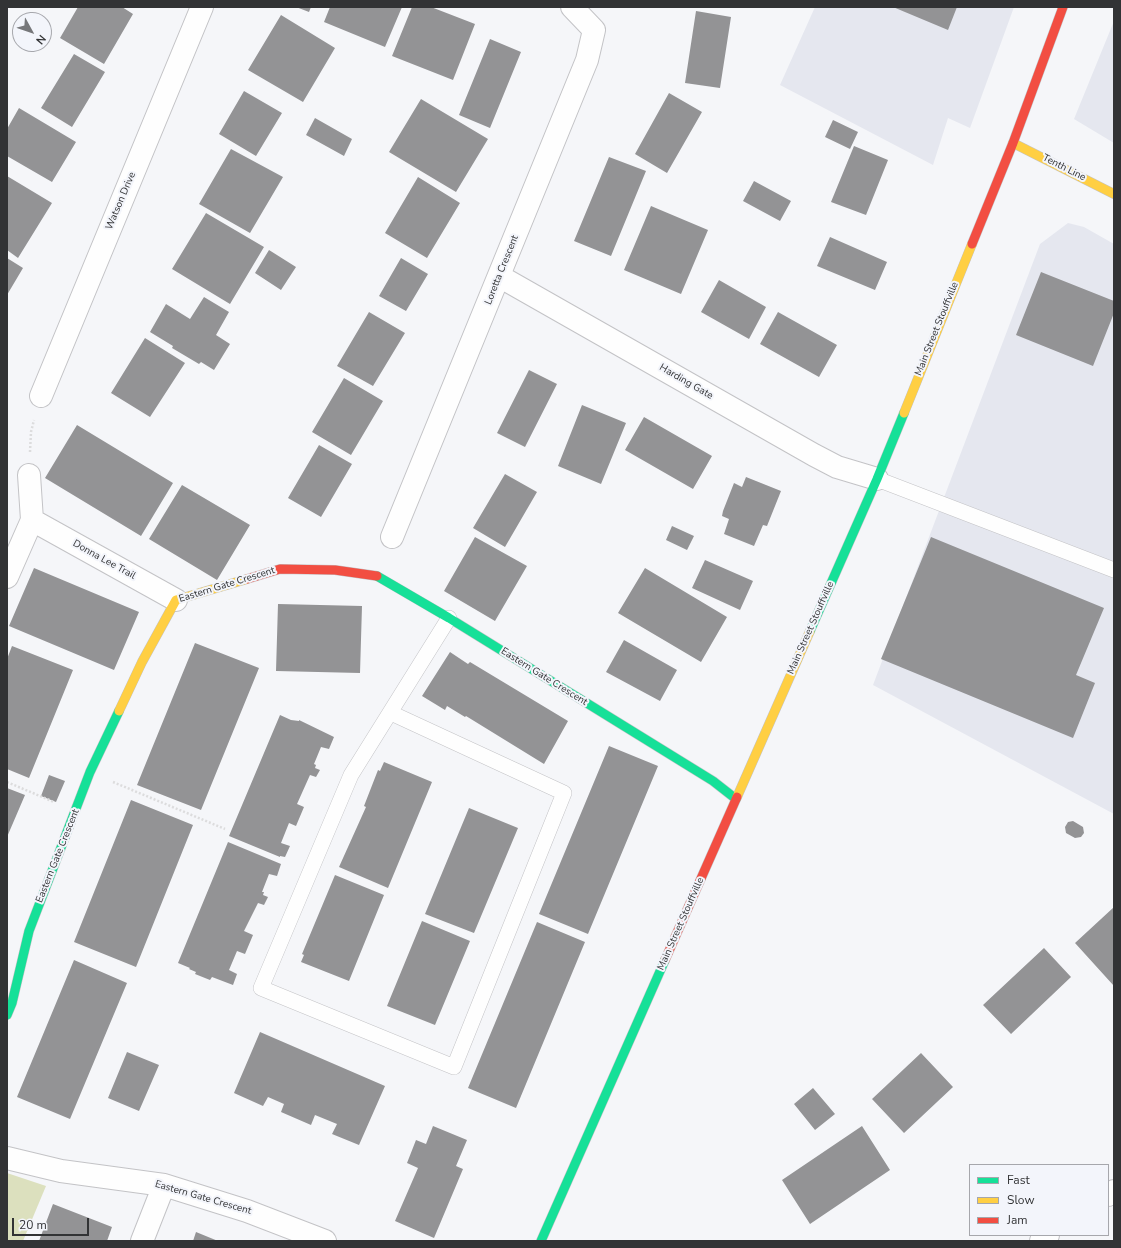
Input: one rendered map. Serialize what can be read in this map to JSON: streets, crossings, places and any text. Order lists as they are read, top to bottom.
{
  "streets": {
    "main road": ["Tenth Line", "Main Street Stouffville", "Eastern Gate Crescent"],
    "street": [
      "Watson Drive",
      "Loretta Crescent",
      "Harding Gate",
      "Donna Lee Trail"
    ]
  },
  "crossings": [
    ["Tenth Line", "Main Street Stouffville"],
    ["Loretta Crescent", "Harding Gate"],
    ["Main Street Stouffville", "Harding Gate"],
    ["Main Street Stouffville", "Eastern Gate Crescent"],
    ["Donna Lee Trail", "Eastern Gate Crescent"]
  ],
  "legend": ["Fast", "Slow", "Jam"],
  "scale_bar": "20 m",
  "north": "bottom right"
}
